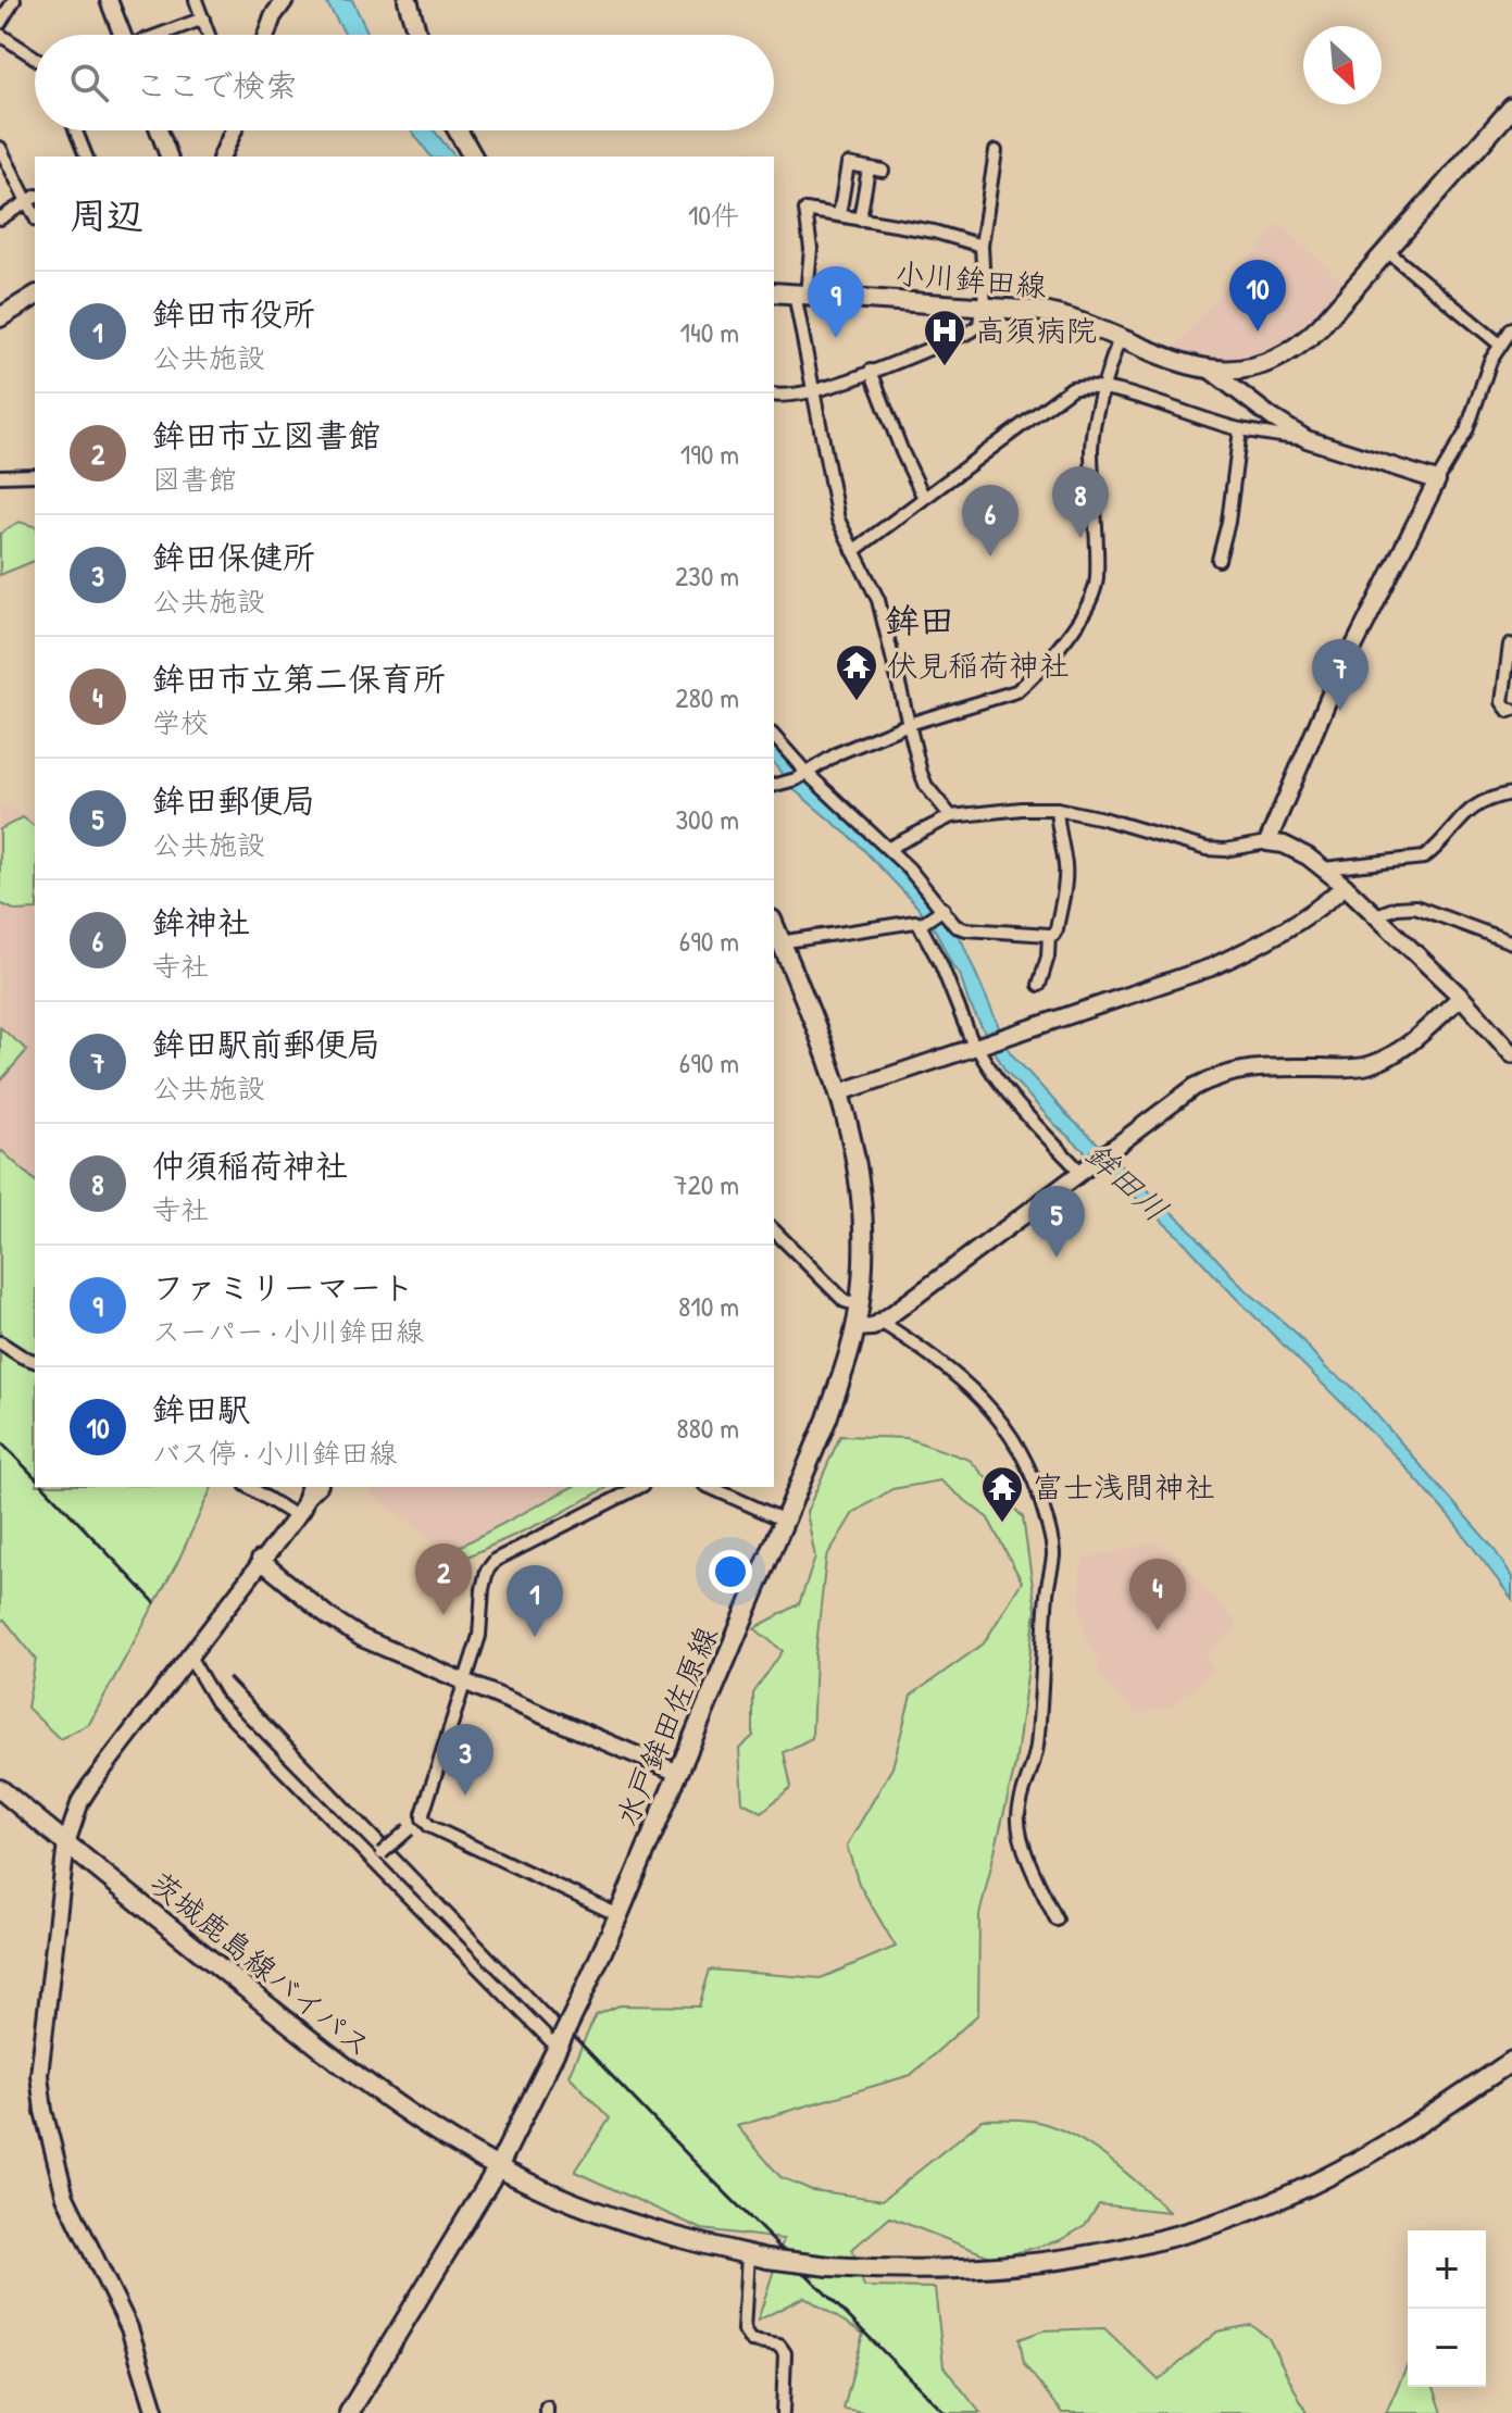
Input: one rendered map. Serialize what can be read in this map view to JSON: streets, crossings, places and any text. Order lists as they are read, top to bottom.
{
  "streets": {
    "main road": ["小川鉾田線", "水戸鉾田佐原線", "茨城鹿島線バイパス"]
  },
  "crossings": [
    ["水戸鉾田佐原線", "茨城鹿島線バイパス"]
  ],
  "districts": ["鉾田"],
  "water": ["鉾田川"],
  "places": {
    "hospital": ["高須病院"],
    "temple": ["伏見稲荷神社", "富士浅間神社"]
  },
  "north": "bottom right",
  "page": {
    "search": "ここで検索",
    "heading": ["周辺", "10件"],
    "pins": [
      "10",
      "9",
      "8",
      "6",
      "7",
      "5",
      "2",
      "4",
      "1",
      "3"
    ],
    "list": [
      {
        "mark": "1",
        "name": "鉾田市役所",
        "note": "公共施設",
        "value": "140 m"
      },
      {
        "mark": "2",
        "name": "鉾田市立図書館",
        "note": "図書館",
        "value": "190 m"
      },
      {
        "mark": "3",
        "name": "鉾田保健所",
        "note": "公共施設",
        "value": "230 m"
      },
      {
        "mark": "4",
        "name": "鉾田市立第二保育所",
        "note": "学校",
        "value": "280 m"
      },
      {
        "mark": "5",
        "name": "鉾田郵便局",
        "note": "公共施設",
        "value": "300 m"
      },
      {
        "mark": "6",
        "name": "鉾神社",
        "note": "寺社",
        "value": "690 m"
      },
      {
        "mark": "7",
        "name": "鉾田駅前郵便局",
        "note": "公共施設",
        "value": "690 m"
      },
      {
        "mark": "8",
        "name": "仲須稲荷神社",
        "note": "寺社",
        "value": "720 m"
      },
      {
        "mark": "9",
        "name": "ファミリーマート",
        "note": "スーパー · 小川鉾田線",
        "value": "810 m"
      },
      {
        "mark": "10",
        "name": "鉾田駅",
        "note": "バス停 · 小川鉾田線",
        "value": "880 m"
      }
    ],
    "map_buttons": ["+", "−"]
  }
}
